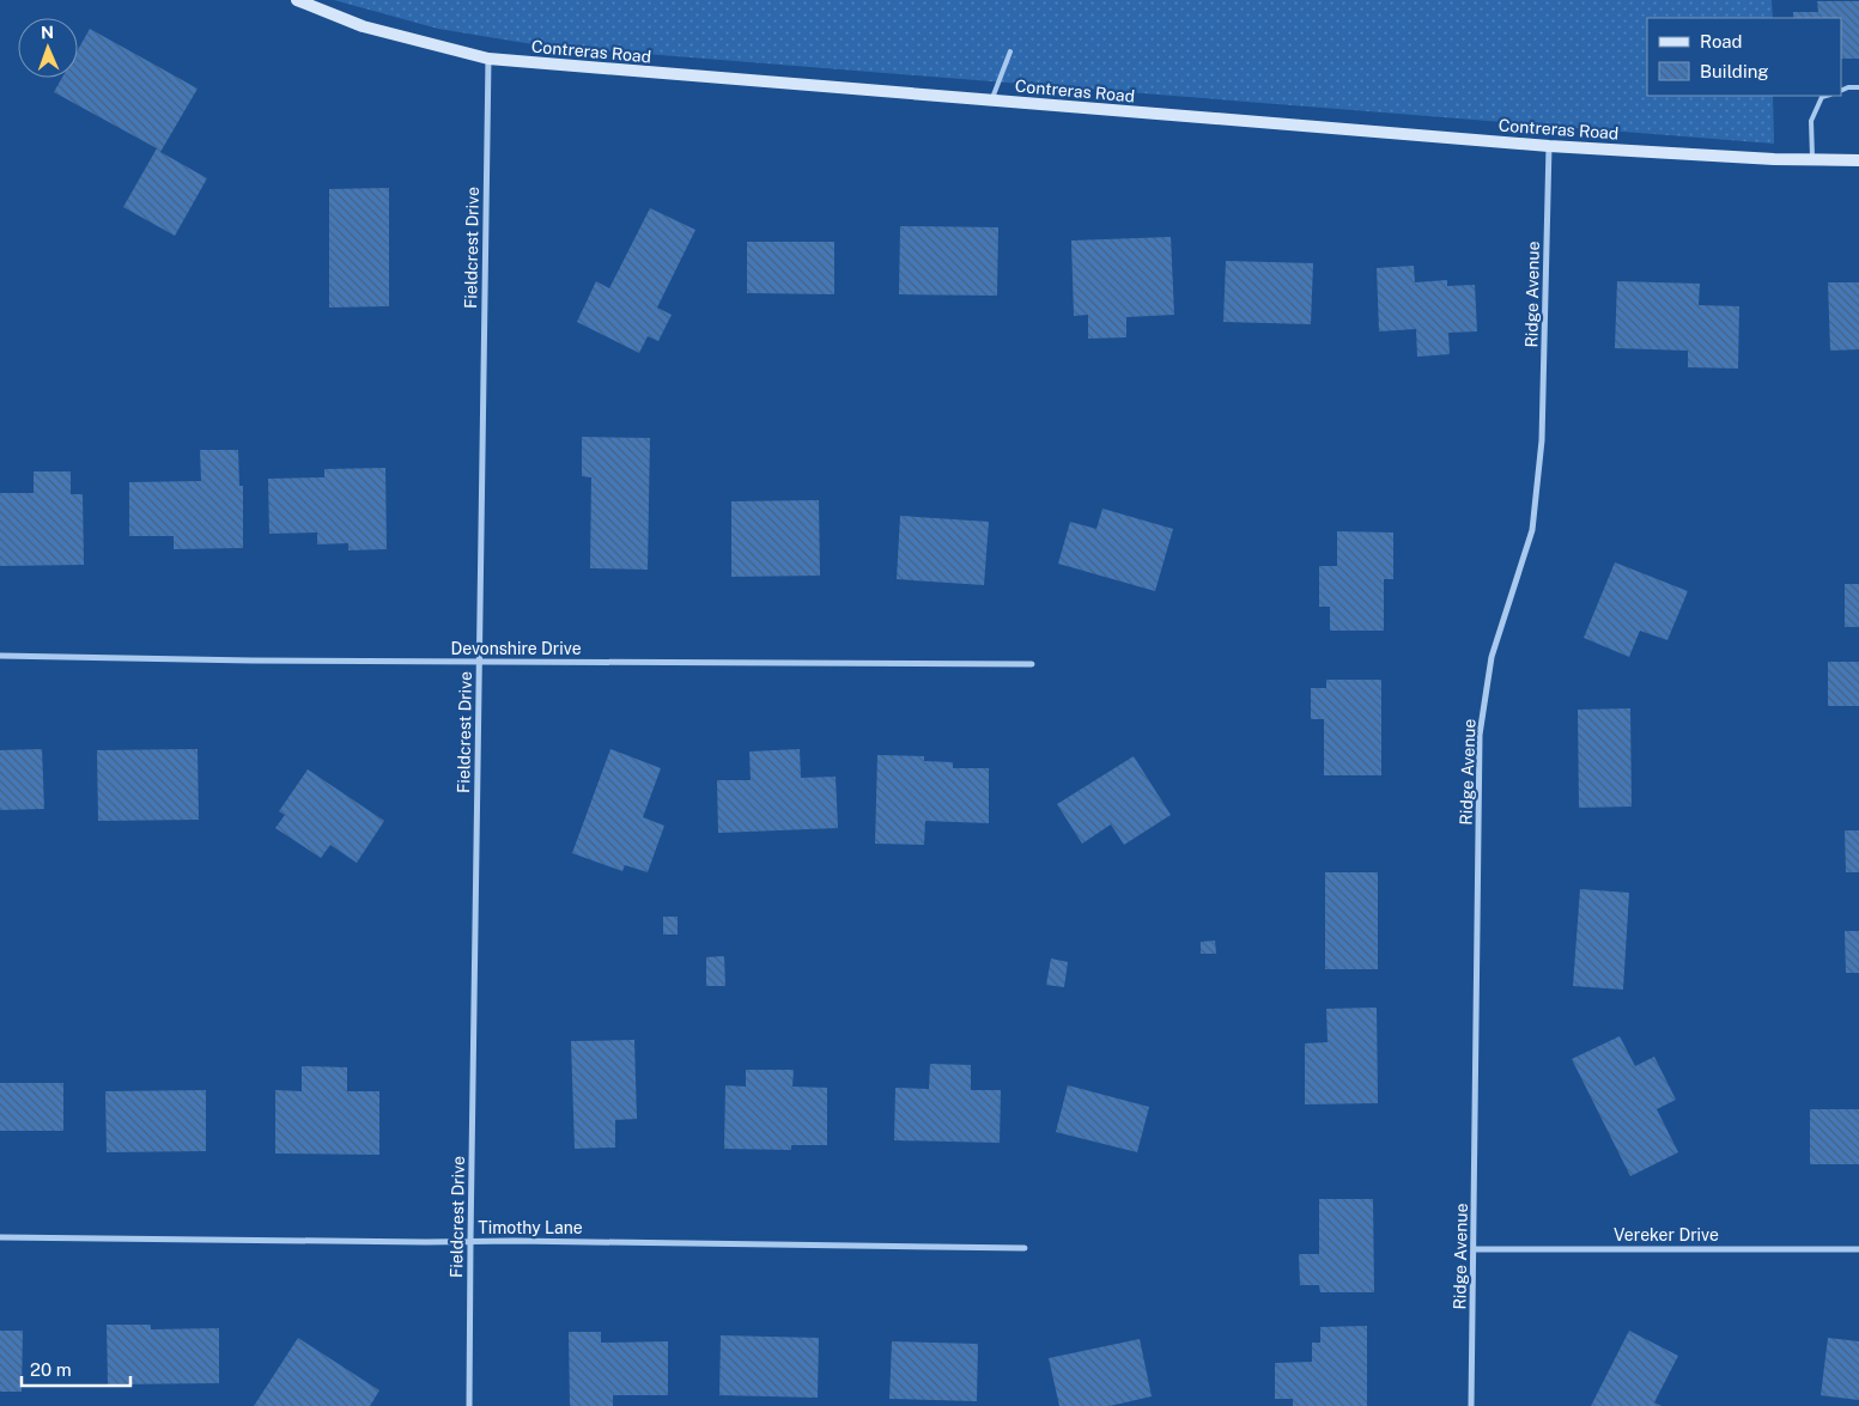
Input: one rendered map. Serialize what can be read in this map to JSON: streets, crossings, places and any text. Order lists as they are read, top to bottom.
{
  "streets": {
    "street": [
      "Contreras Road",
      "Fieldcrest Drive",
      "Ridge Avenue",
      "Devonshire Drive",
      "Timothy Lane",
      "Vereker Drive"
    ]
  },
  "crossings": [
    ["Contreras Road", "Fieldcrest Drive"],
    ["Contreras Road", "Ridge Avenue"],
    ["Fieldcrest Drive", "Devonshire Drive"],
    ["Fieldcrest Drive", "Timothy Lane"],
    ["Ridge Avenue", "Vereker Drive"]
  ],
  "legend": ["Road", "Building"],
  "scale_bar": "20 m",
  "north": "top"
}
